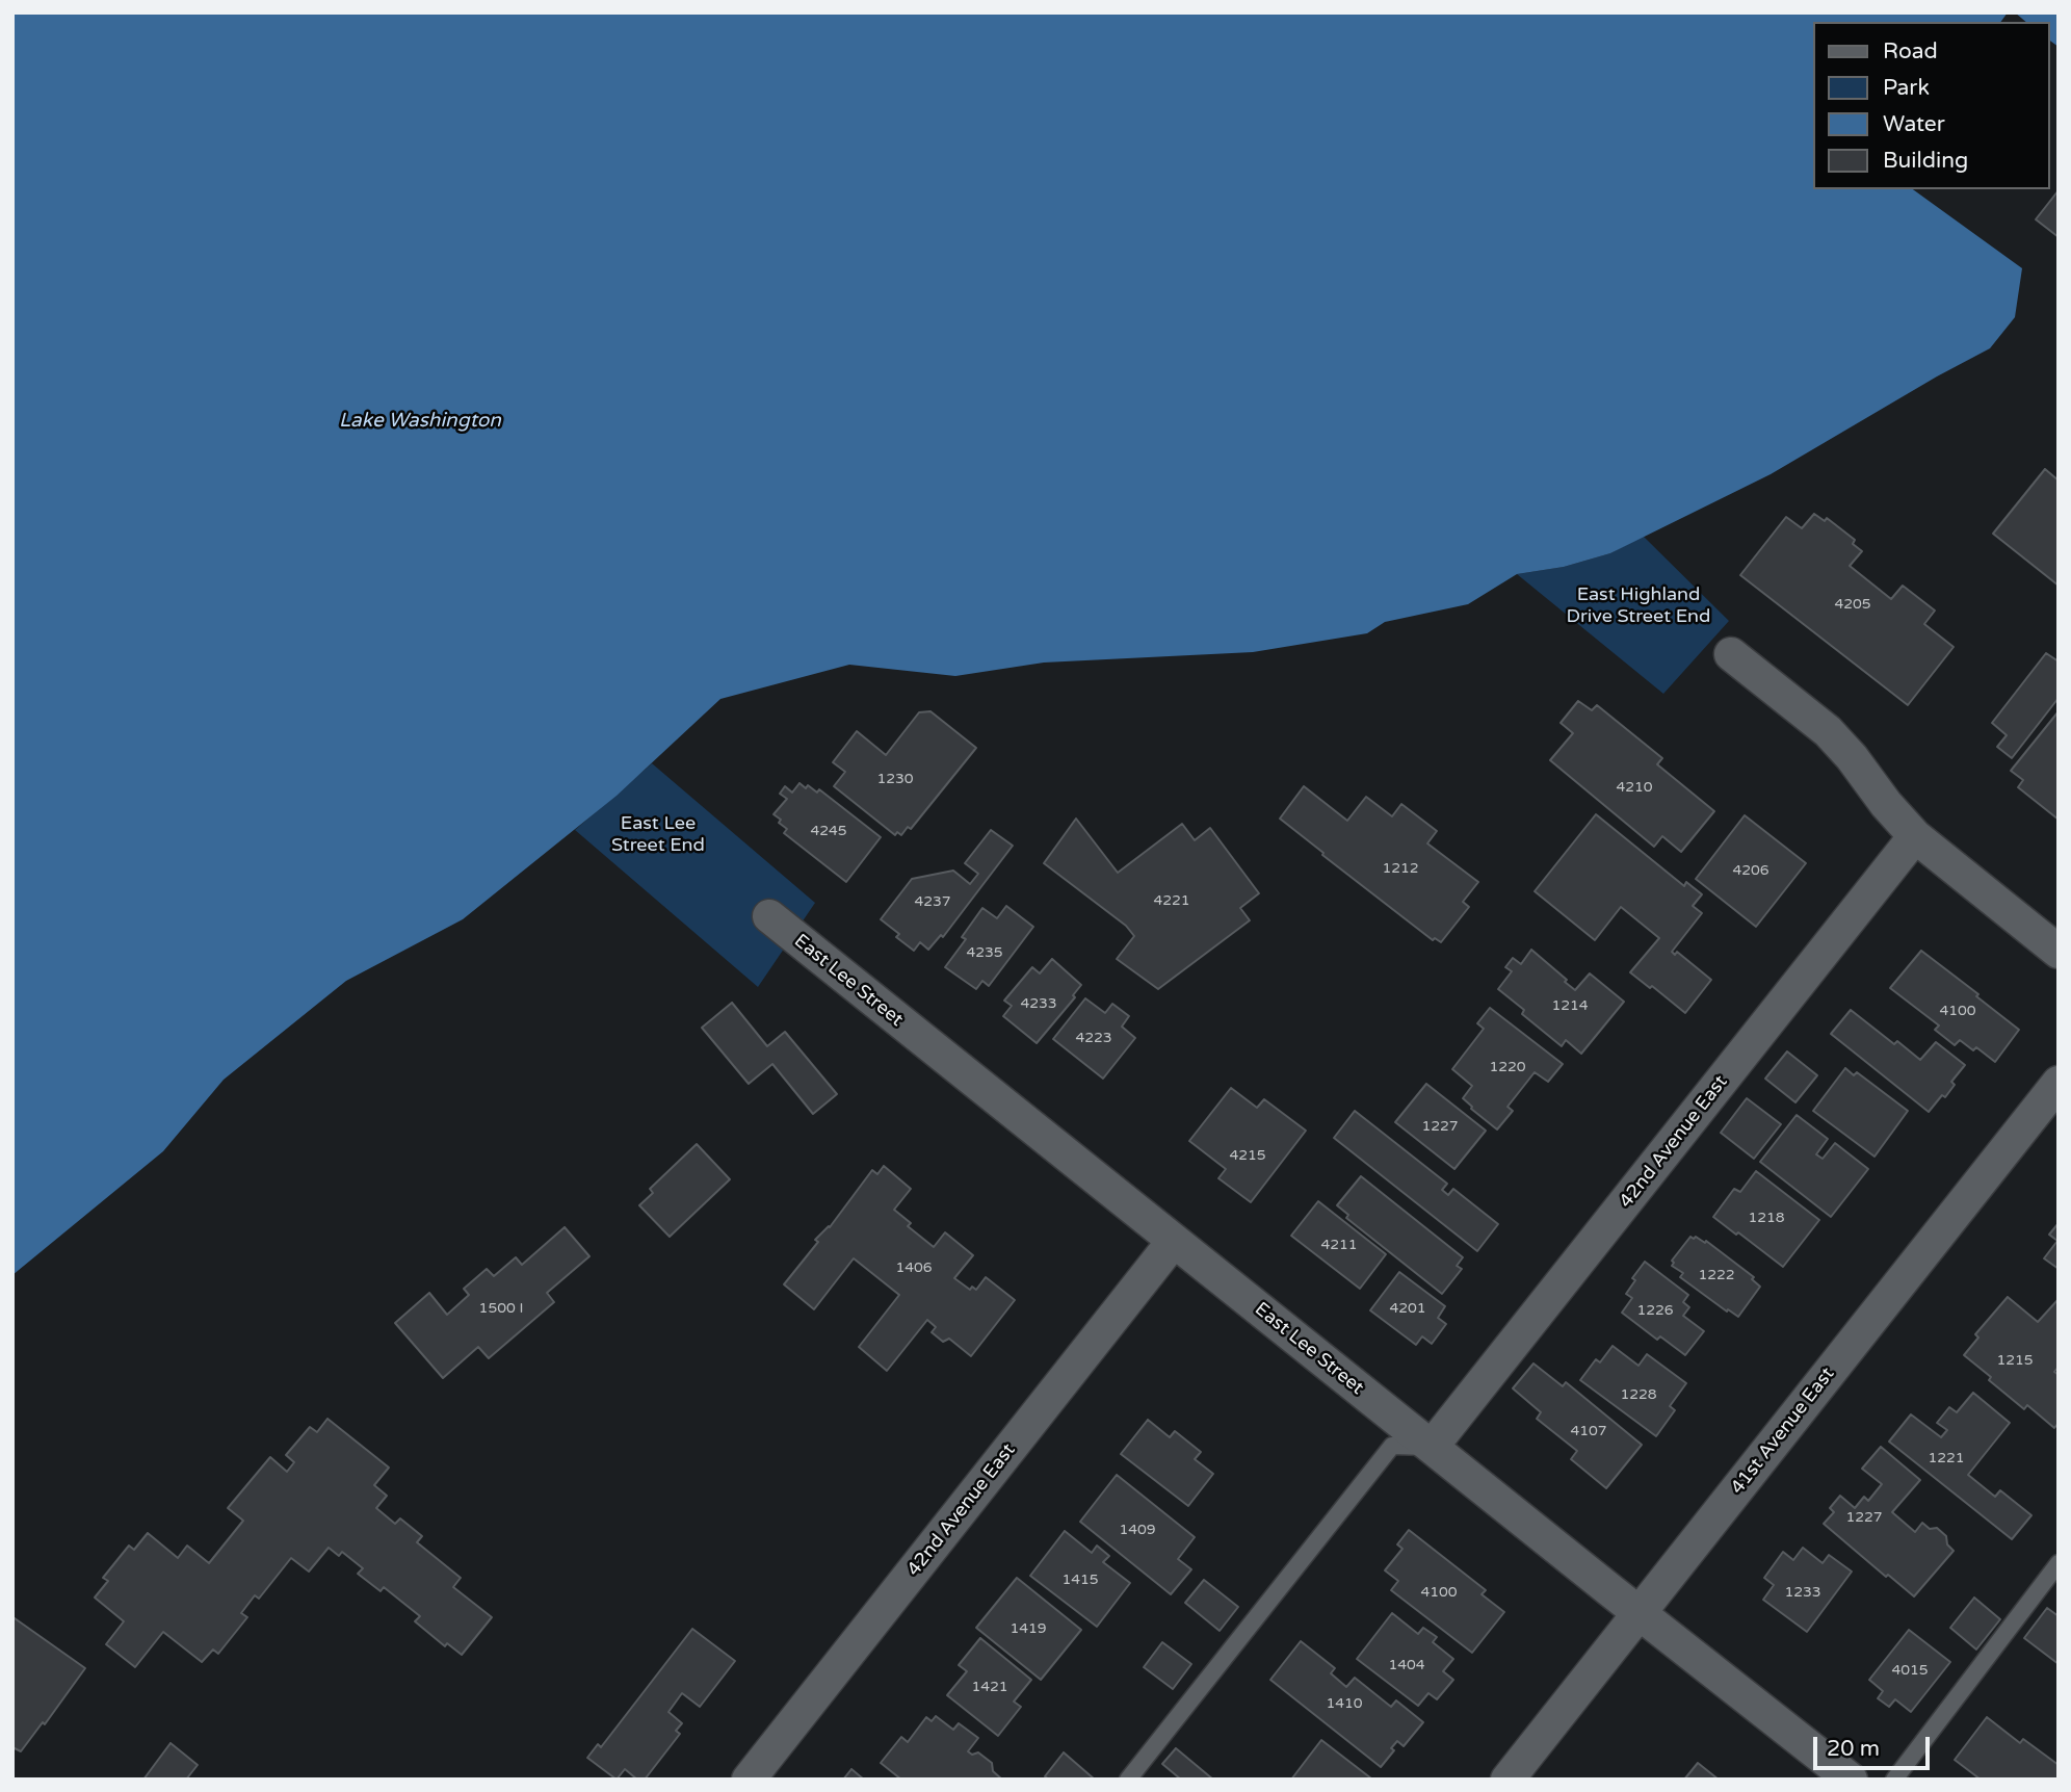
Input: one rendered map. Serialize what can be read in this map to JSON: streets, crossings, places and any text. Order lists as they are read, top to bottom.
{
  "streets": {
    "street": ["East Lee Street", "42nd Avenue East", "41st Avenue East"]
  },
  "crossings": [
    ["East Lee Street", "42nd Avenue East"],
    ["East Lee Street", "41st Avenue East"]
  ],
  "water": ["Lake Washington"],
  "parks": ["East Highland Drive Street End", "East Lee Street End"],
  "house_numbers": [
    "4205",
    "1230",
    "4210",
    "4245",
    "1212",
    "4206",
    "4221",
    "4237",
    "4235",
    "4233",
    "1214",
    "4100",
    "4223",
    "1220",
    "1227",
    "4215",
    "1218",
    "4211",
    "1406",
    "1222",
    "1500 I",
    "4201",
    "1226",
    "1215",
    "1228",
    "4107",
    "1221",
    "1227",
    "1409",
    "1415",
    "4100",
    "1233",
    "1419",
    "1404",
    "4015",
    "1421",
    "1410"
  ],
  "legend": [
    "Road",
    "Park",
    "Water",
    "Building"
  ],
  "scale_bar": "20 m"
}
